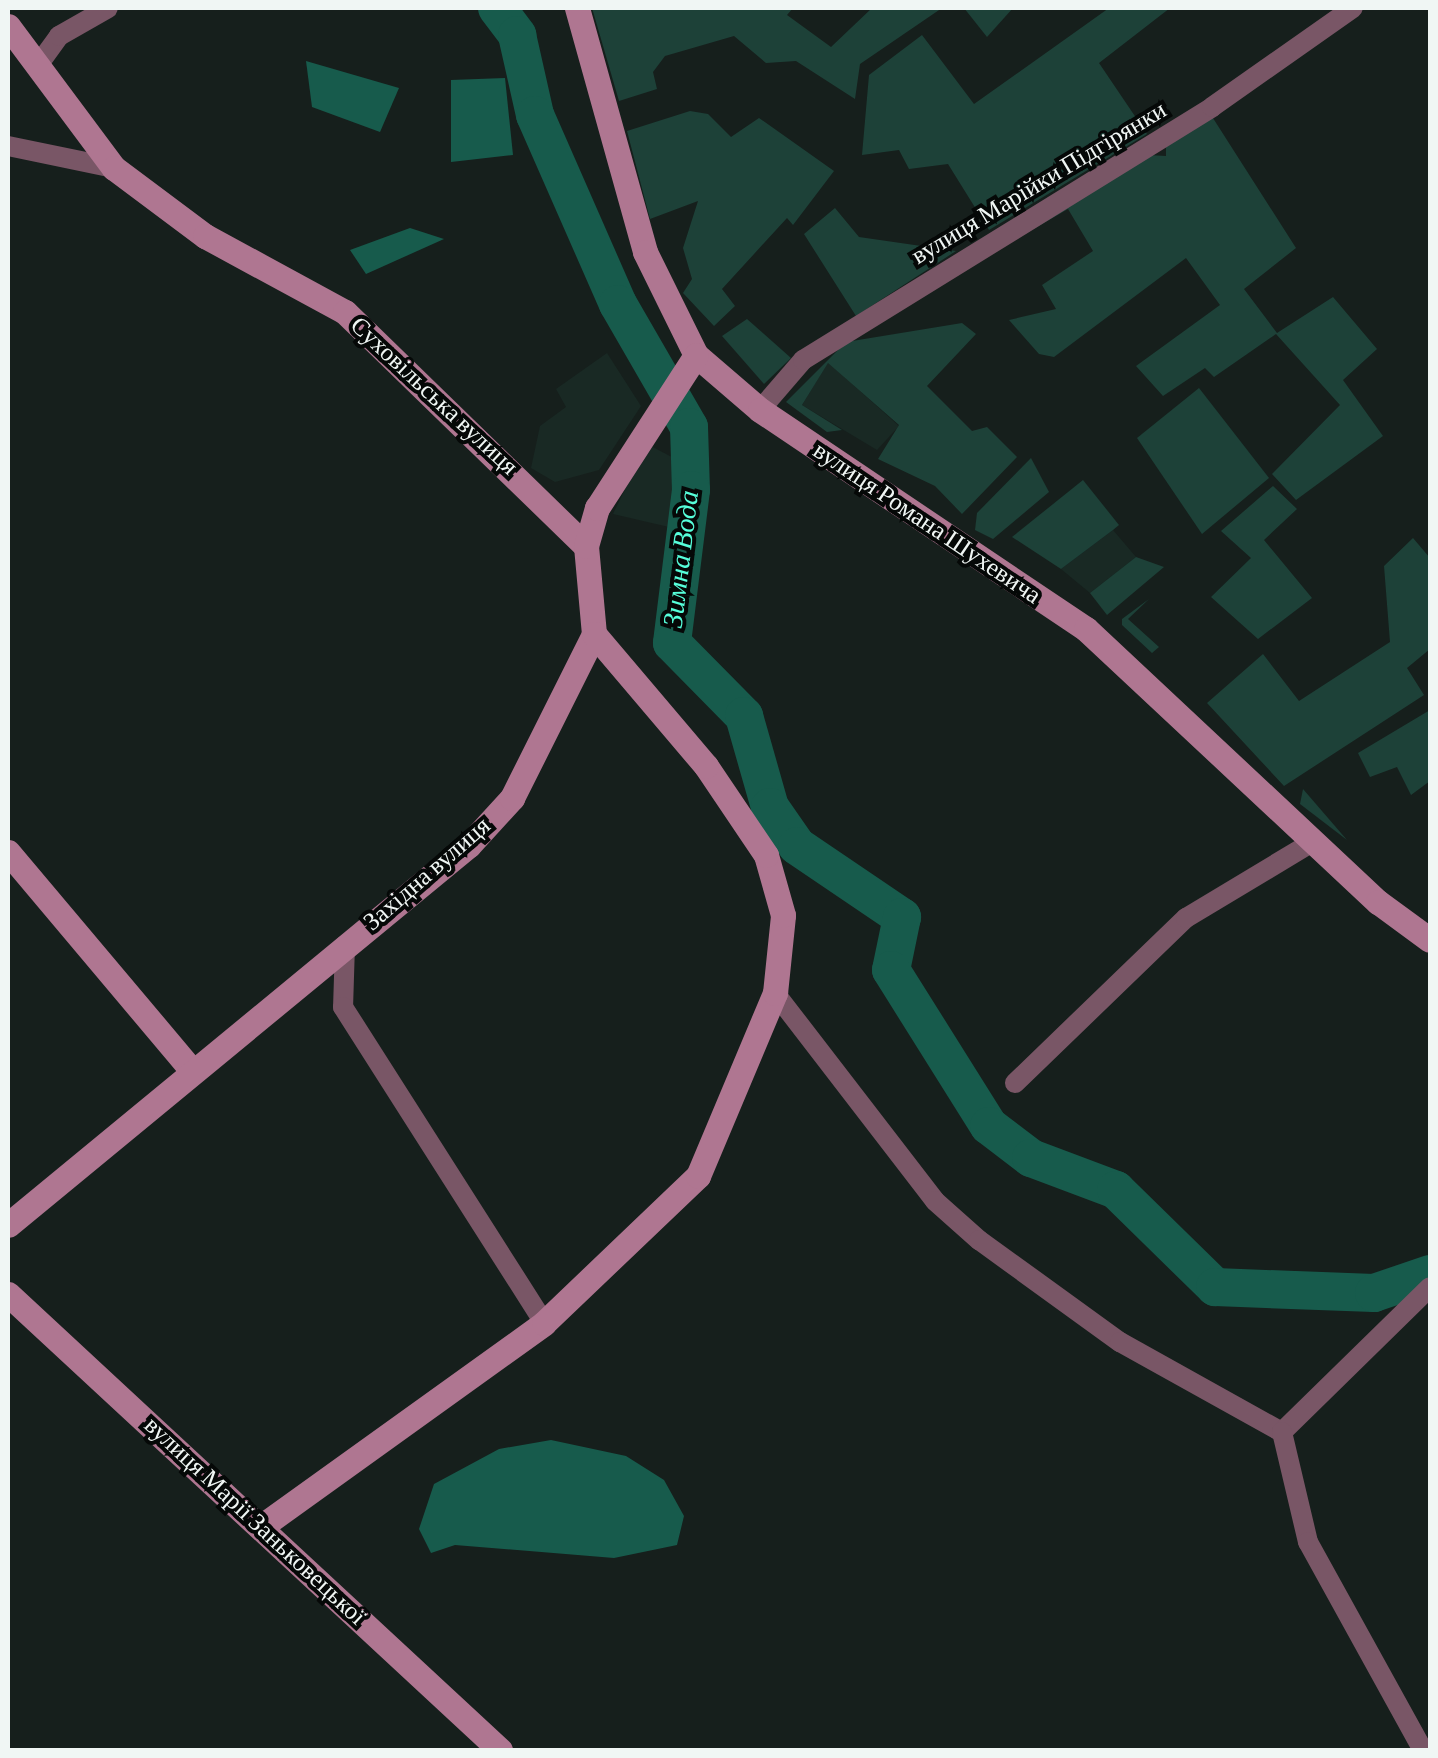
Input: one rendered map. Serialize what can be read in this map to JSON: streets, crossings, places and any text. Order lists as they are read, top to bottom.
{
  "streets": {
    "street": [
      "вулиця Марійки Підгірянки",
      "Суховільська вулиця",
      "вулиця Романа Шухевича",
      "Західна вулиця",
      "вулиця Марії Заньковецької"
    ]
  },
  "crossings": [
    ["вулиця Марійки Підгірянки", "вулиця Романа Шухевича"]
  ],
  "water": ["Зимна Вода"]
}
